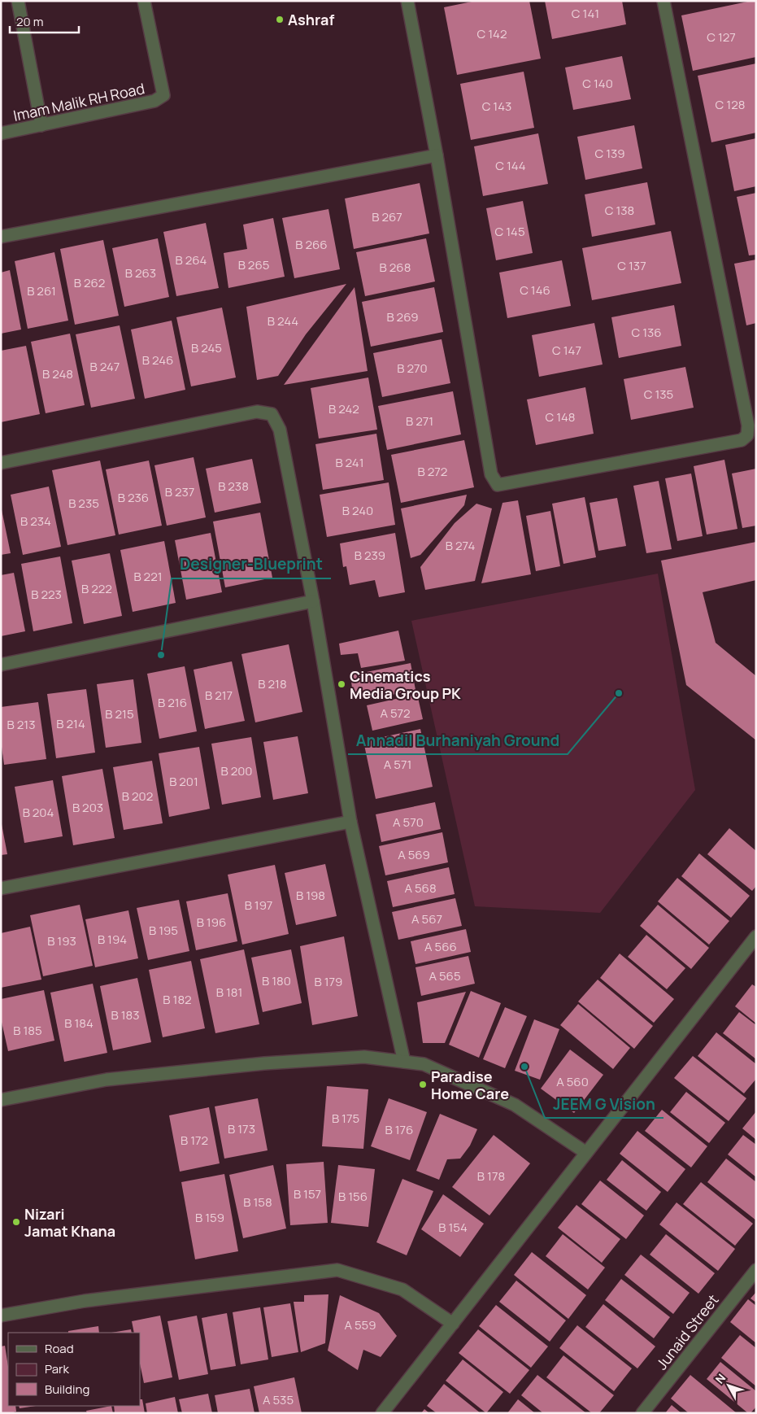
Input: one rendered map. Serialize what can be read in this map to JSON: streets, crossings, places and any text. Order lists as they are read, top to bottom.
{
  "streets": {
    "street": ["Imam Malik RH Road", "Junaid Street"]
  },
  "places": [
    "Ashraf",
    "Designer-Blueprint",
    "Cinematics Media Group PK",
    "Annadil Burhaniyah Ground",
    "JEEM G Vision",
    "Paradise Home Care",
    "Nizari Jamat Khana"
  ],
  "house_numbers": [
    "C 141",
    "C 142",
    "C 127",
    "C 140",
    "C 128",
    "C 143",
    "C 139",
    "C 144",
    "C 138",
    "B 267",
    "C 145",
    "B 266",
    "B 264",
    "B 265",
    "C 137",
    "B 268",
    "B 263",
    "B 262",
    "C 146",
    "B 261",
    "B 269",
    "B 244",
    "C 136",
    "B 245",
    "C 147",
    "B 246",
    "B 247",
    "B 270",
    "B 248",
    "C 135",
    "B 242",
    "C 148",
    "B 271",
    "B 241",
    "B 272",
    "B 238",
    "B 237",
    "B 236",
    "B 235",
    "B 240",
    "B 234",
    "B 274",
    "B 239",
    "B 221",
    "B 222",
    "B 223",
    "B 218",
    "B 217",
    "B 216",
    "A 572",
    "B 215",
    "B 214",
    "B 213",
    "A 571",
    "B 200",
    "B 201",
    "B 202",
    "B 203",
    "B 204",
    "A 570",
    "A 569",
    "A 568",
    "B 198",
    "B 197",
    "A 567",
    "B 196",
    "B 195",
    "B 194",
    "B 193",
    "A 566",
    "A 565",
    "B 180",
    "B 179",
    "B 181",
    "B 182",
    "B 183",
    "B 184",
    "B 185",
    "A 560",
    "B 175",
    "B 173",
    "B 176",
    "B 172",
    "B 178",
    "B 157",
    "B 156",
    "B 158",
    "B 159",
    "B 154",
    "A 559",
    "A 535"
  ],
  "legend": ["Road", "Park", "Building"],
  "scale_bar": "20 m",
  "north": "top left"
}
